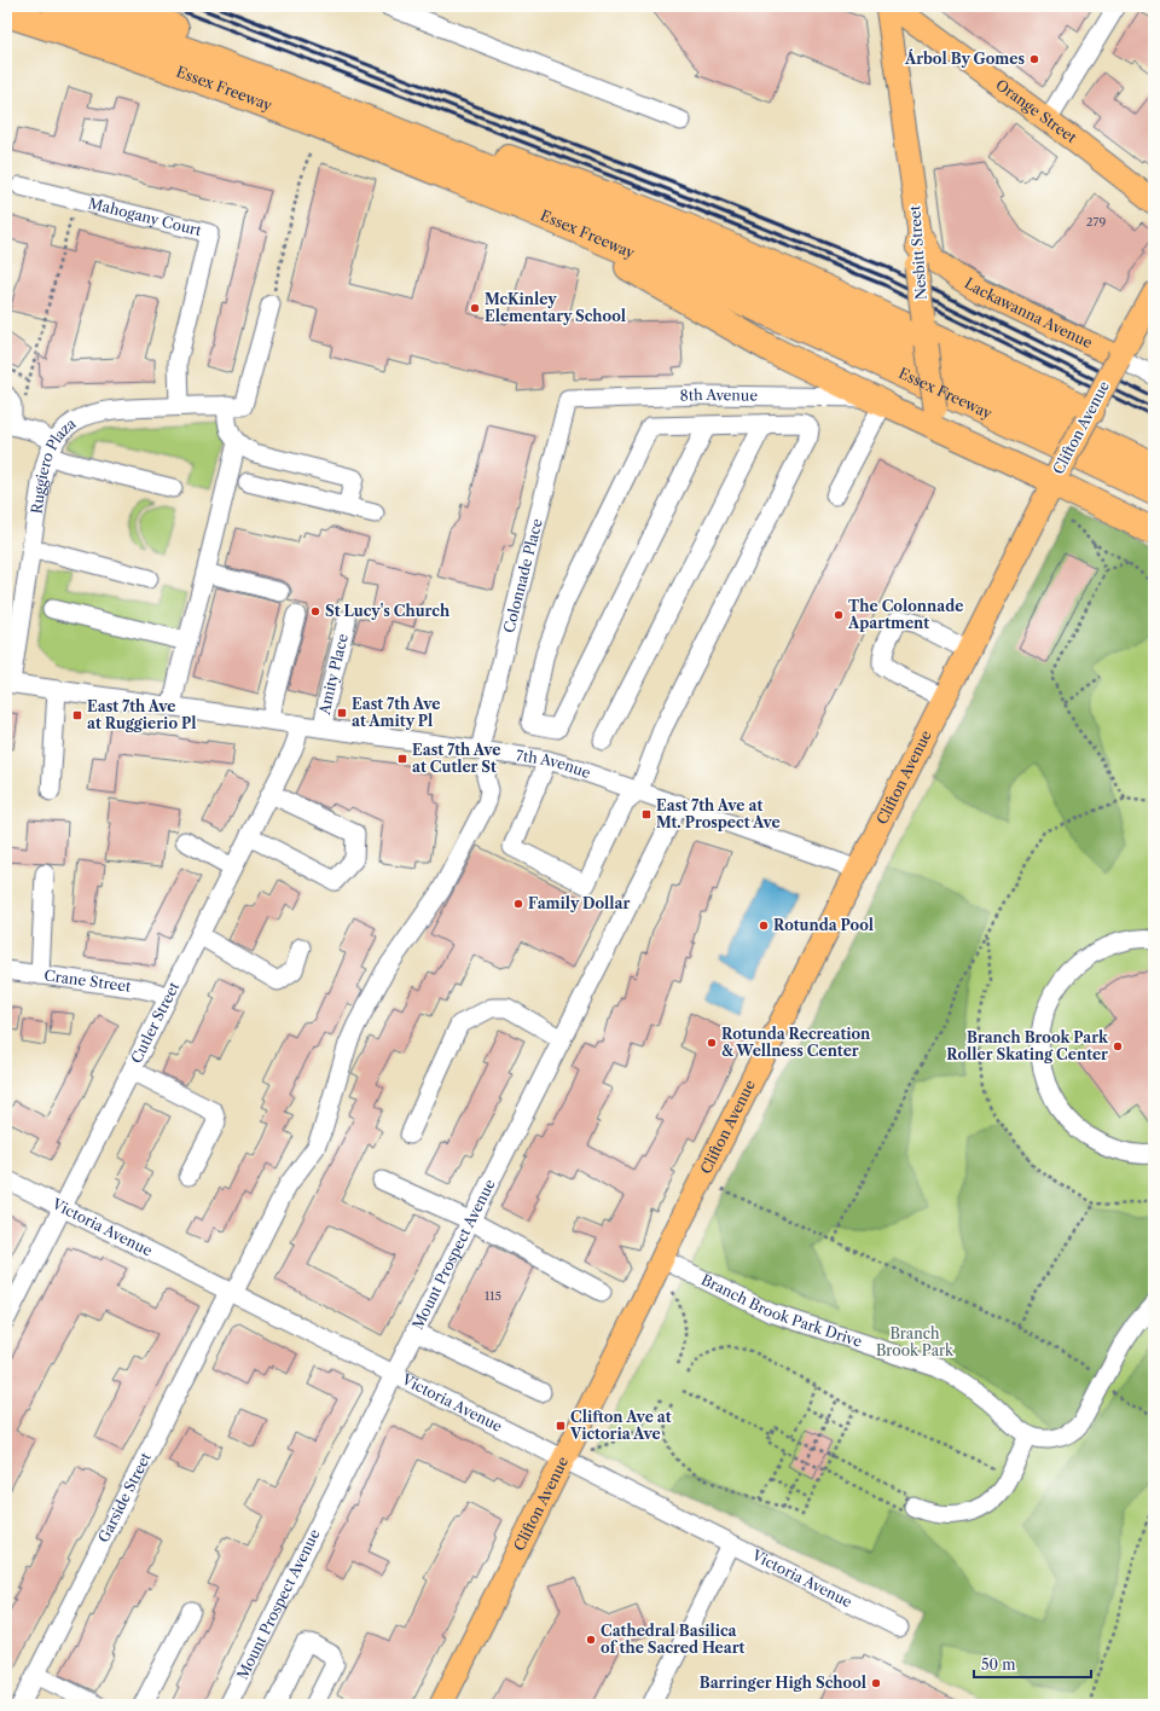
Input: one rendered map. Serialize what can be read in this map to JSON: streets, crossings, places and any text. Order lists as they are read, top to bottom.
{
  "streets": {
    "highway": ["Essex Freeway"],
    "main road": [
      "Orange Street",
      "Nesbitt Street",
      "Lackawanna Avenue",
      "8th Avenue",
      "Clifton Avenue"
    ],
    "street": [
      "Mahogany Court",
      "Ruggiero Plaza",
      "Colonnade Place",
      "Amity Place",
      "7th Avenue",
      "Crane Street",
      "Cutler Street",
      "Victoria Avenue",
      "Mount Prospect Avenue",
      "Branch Brook Park Drive",
      "Garside Street"
    ]
  },
  "crossings": [
    ["Mahogany Court", "Ruggiero Plaza"],
    ["Nesbitt Street", "Lackawanna Avenue"],
    ["Nesbitt Street", "8th Avenue"],
    ["Lackawanna Avenue", "Clifton Avenue"],
    ["8th Avenue", "Clifton Avenue"],
    ["8th Avenue", "Colonnade Place"],
    ["Clifton Avenue", "7th Avenue"],
    ["Clifton Avenue", "Victoria Avenue"],
    ["Clifton Avenue", "Branch Brook Park Drive"],
    ["Ruggiero Plaza", "7th Avenue"],
    ["Colonnade Place", "7th Avenue"],
    ["Colonnade Place", "Victoria Avenue"],
    ["Colonnade Place", "Garside Street"],
    ["Amity Place", "7th Avenue"],
    ["7th Avenue", "Cutler Street"],
    ["7th Avenue", "Mount Prospect Avenue"],
    ["Crane Street", "Cutler Street"],
    ["Cutler Street", "Victoria Avenue"],
    ["Victoria Avenue", "Mount Prospect Avenue"],
    ["Victoria Avenue", "Garside Street"]
  ],
  "parks": ["Branch Brook Park"],
  "places": {
    "other": [
      "Árbol By Gomes",
      "McKinley Elementary School",
      "St Lucy's Church",
      "The Colonnade Apartment",
      "Family Dollar",
      "Rotunda Pool",
      "Rotunda Recreation & Wellness Center",
      "Branch Brook Park Roller Skating Center",
      "Cathedral Basilica of the Sacred Heart",
      "Barringer High School"
    ],
    "transit": [
      "East 7th Ave at Amity Pl",
      "East 7th Ave at Ruggierio Pl",
      "East 7th Ave at Cutler St",
      "East 7th Ave at Mt. Prospect Ave",
      "Clifton Ave at Victoria Ave"
    ]
  },
  "house_numbers": ["279", "115"],
  "scale_bar": "50 m"
}
